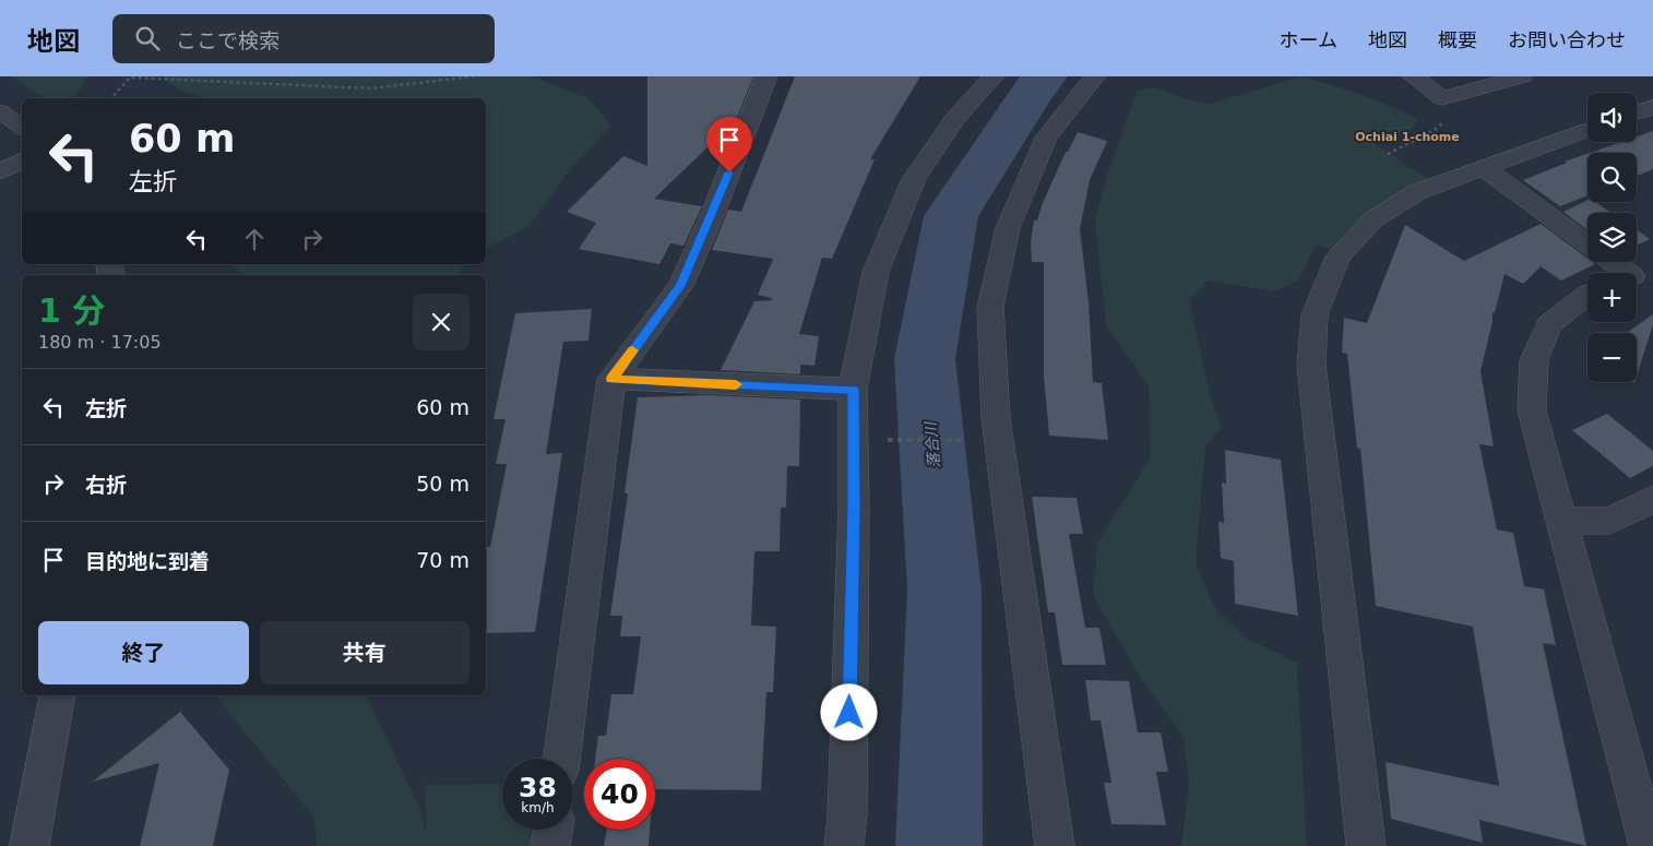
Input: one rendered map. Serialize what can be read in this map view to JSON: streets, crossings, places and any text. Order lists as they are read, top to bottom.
{
  "districts": ["Ochiai 1-chome"],
  "water": ["落合川"],
  "page": {
    "header": "地図",
    "search": "ここで検索",
    "nav": [
      "ホーム",
      "地図",
      "概要",
      "お問い合わせ"
    ],
    "map_buttons": ["+", "−"],
    "turn": ["60 m", "左折"],
    "heading": ["1 分", "180 m · 17:05"],
    "list": [
      {
        "name": "左折",
        "value": "60 m"
      },
      {
        "name": "右折",
        "value": "50 m"
      },
      {
        "name": "目的地に到着",
        "value": "70 m"
      }
    ],
    "buttons": ["終了", "共有"],
    "speed": "38 km/h",
    "limit": "40"
  }
}
